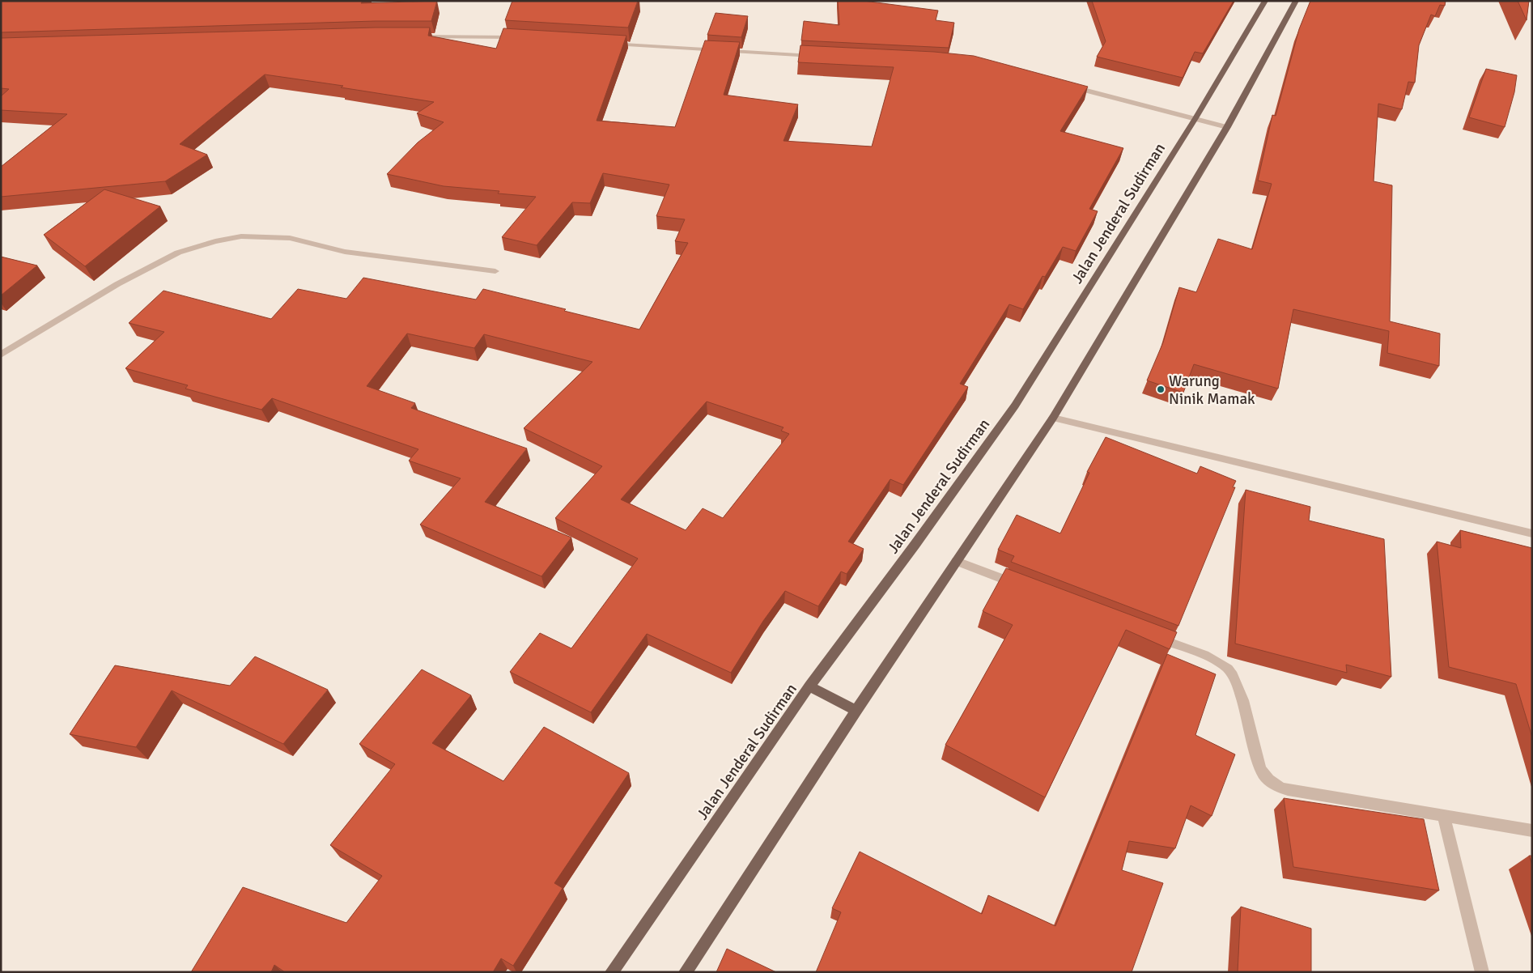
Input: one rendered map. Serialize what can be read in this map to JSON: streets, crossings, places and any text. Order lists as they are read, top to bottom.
{
  "streets": {
    "main road": ["Jalan Jenderal Sudirman"]
  },
  "places": ["Warung Ninik Mamak"]
}
